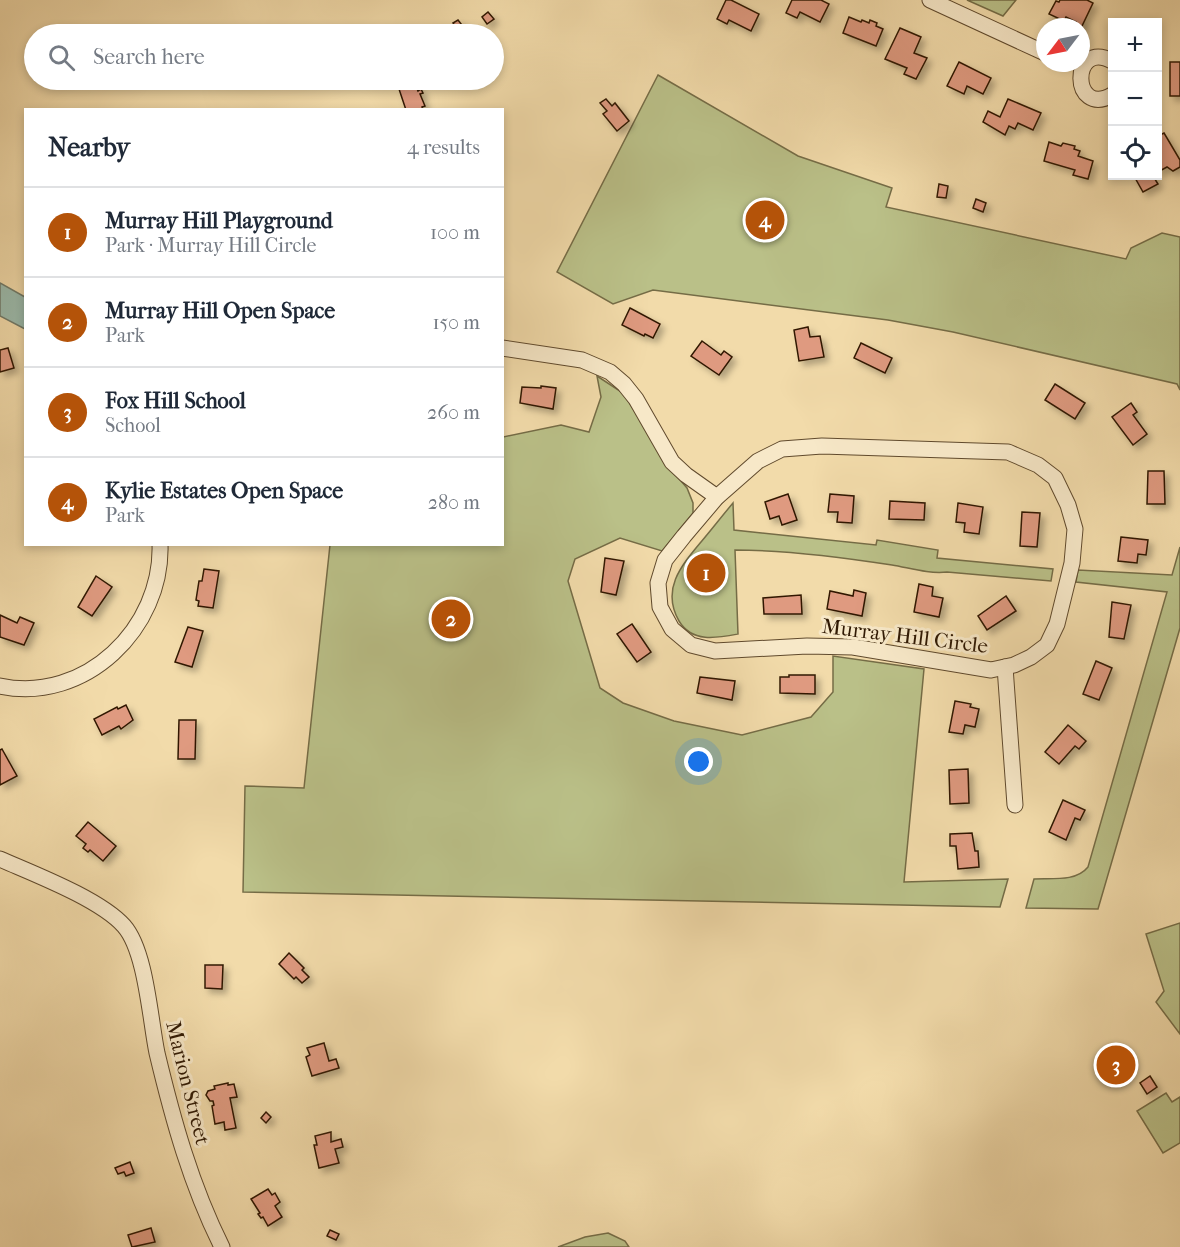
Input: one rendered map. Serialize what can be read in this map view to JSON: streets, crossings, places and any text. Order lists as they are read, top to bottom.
{
  "streets": {
    "street": ["Murray Hill Circle", "Marion Street"]
  },
  "north": "bottom left",
  "page": {
    "map_buttons": ["+", "−"],
    "search": "Search here",
    "heading": ["Nearby", "4 results"],
    "list": [
      {
        "mark": "1",
        "name": "Murray Hill Playground",
        "note": "Park · Murray Hill Circle",
        "value": "100 m"
      },
      {
        "mark": "2",
        "name": "Murray Hill Open Space",
        "note": "Park",
        "value": "150 m"
      },
      {
        "mark": "3",
        "name": "Fox Hill School",
        "note": "School",
        "value": "260 m"
      },
      {
        "mark": "4",
        "name": "Kylie Estates Open Space",
        "note": "Park",
        "value": "280 m"
      }
    ],
    "pins": [
      "4",
      "1",
      "2",
      "3"
    ]
  }
}
